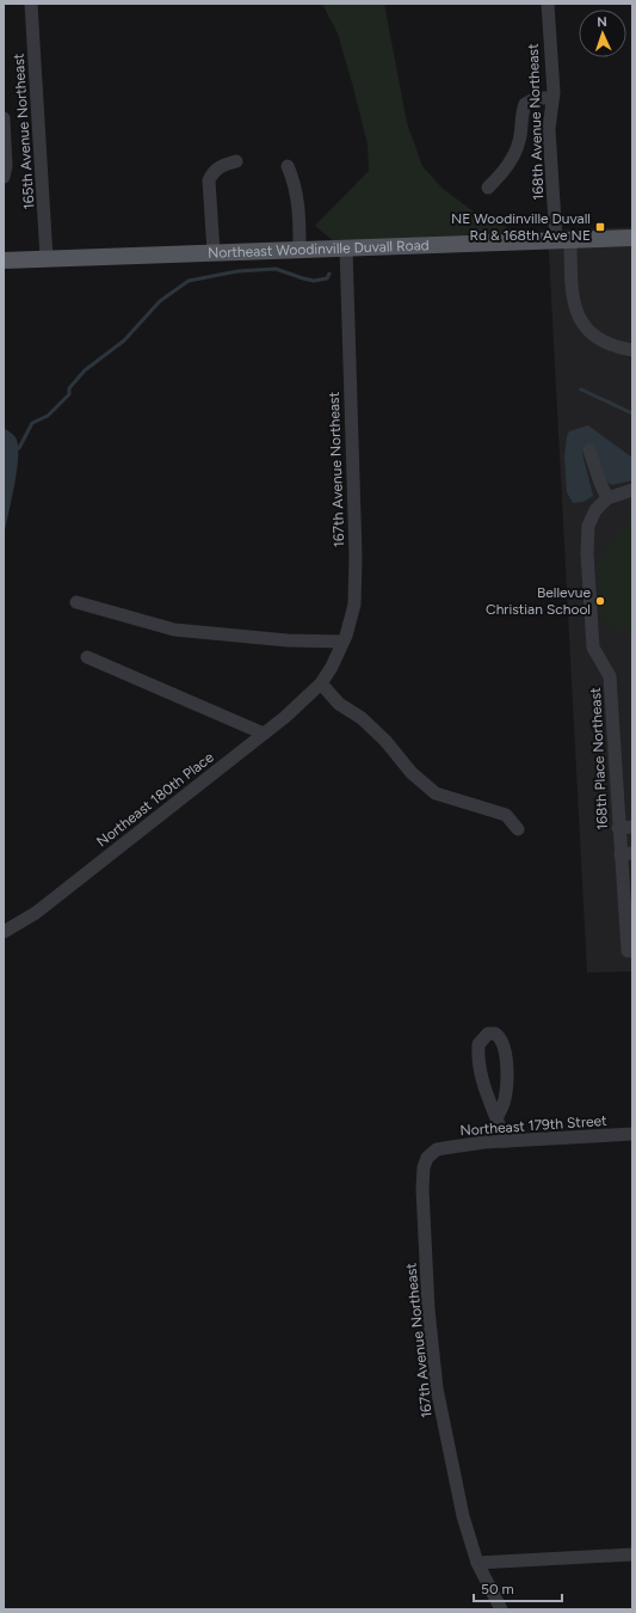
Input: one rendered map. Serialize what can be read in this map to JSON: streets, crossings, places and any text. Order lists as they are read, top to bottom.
{
  "streets": {
    "main road": ["Northeast Woodinville Duvall Road"],
    "street": [
      "168th Avenue Northeast",
      "165th Avenue Northeast",
      "167th Avenue Northeast",
      "168th Place Northeast",
      "Northeast 180th Place",
      "Northeast 179th Street"
    ]
  },
  "crossings": [
    ["168th Avenue Northeast", "Northeast Woodinville Duvall Road"],
    ["165th Avenue Northeast", "Northeast Woodinville Duvall Road"],
    ["Northeast Woodinville Duvall Road", "167th Avenue Northeast"],
    ["167th Avenue Northeast", "Northeast 180th Place"],
    ["167th Avenue Northeast", "Northeast 179th Street"]
  ],
  "places": {
    "transit": ["NE Woodinville Duvall Rd & 168th Ave NE"],
    "other": ["Bellevue Christian School"]
  },
  "scale_bar": "50 m",
  "north": "top"
}
